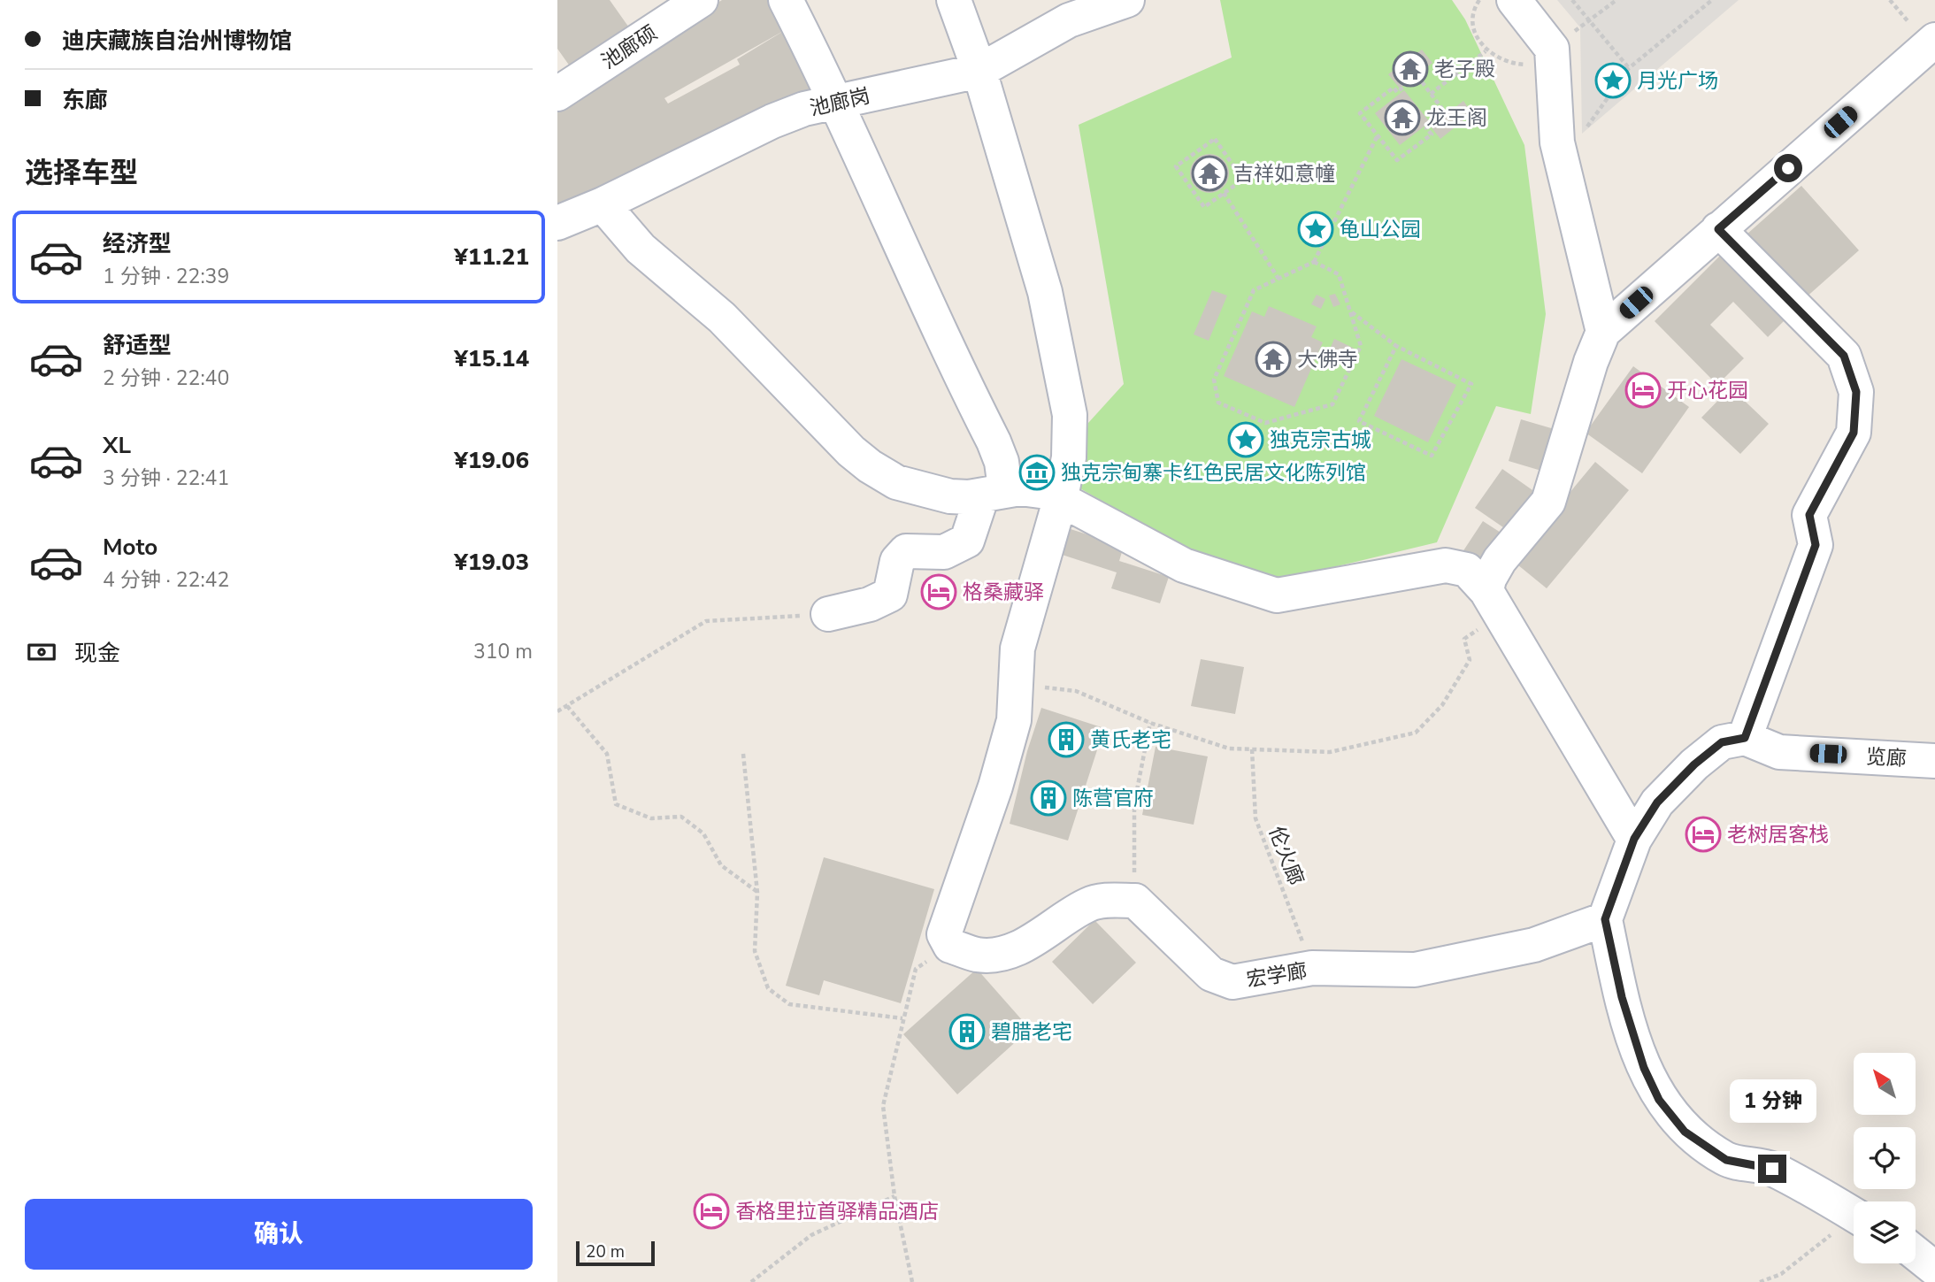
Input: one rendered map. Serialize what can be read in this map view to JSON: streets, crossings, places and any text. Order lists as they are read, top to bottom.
{
  "streets": {
    "street": [
      "池廊硕",
      "池廊岗",
      "览廊",
      "宏学廊"
    ],
    "path": ["伦火廊"]
  },
  "crossings": [
    ["伦火廊", "宏学廊"]
  ],
  "places": {
    "temple": [
      "老子殿",
      "龙王阁",
      "吉祥如意幢",
      "大佛寺"
    ],
    "place": ["月光广场", "龟山公园", "独克宗古城"],
    "hotel": [
      "开心花园",
      "格桑藏驿",
      "老树居客栈",
      "香格里拉首驿精品酒店"
    ],
    "museum": ["独克宗甸寨卡红色民居文化陈列馆"],
    "building": ["黄氏老宅", "陈营官府", "碧腊老宅"]
  },
  "scale_bar": "20 m",
  "north": "top left",
  "page": {
    "banner": ["迪庆藏族自治州博物馆", "东廊"],
    "heading": "选择车型",
    "list": [
      {
        "name": "经济型",
        "note": "1 分钟 · 22:39",
        "value": "¥11.21"
      },
      {
        "name": "舒适型",
        "note": "2 分钟 · 22:40",
        "value": "¥15.14"
      },
      {
        "name": "XL",
        "note": "3 分钟 · 22:41",
        "value": "¥19.06"
      },
      {
        "name": "Moto",
        "note": "4 分钟 · 22:42",
        "value": "¥19.03"
      }
    ],
    "pay": ["现金", "310 m"],
    "bubble": "1 分钟",
    "buttons": "确认",
    "scale": "20 m"
  }
}
